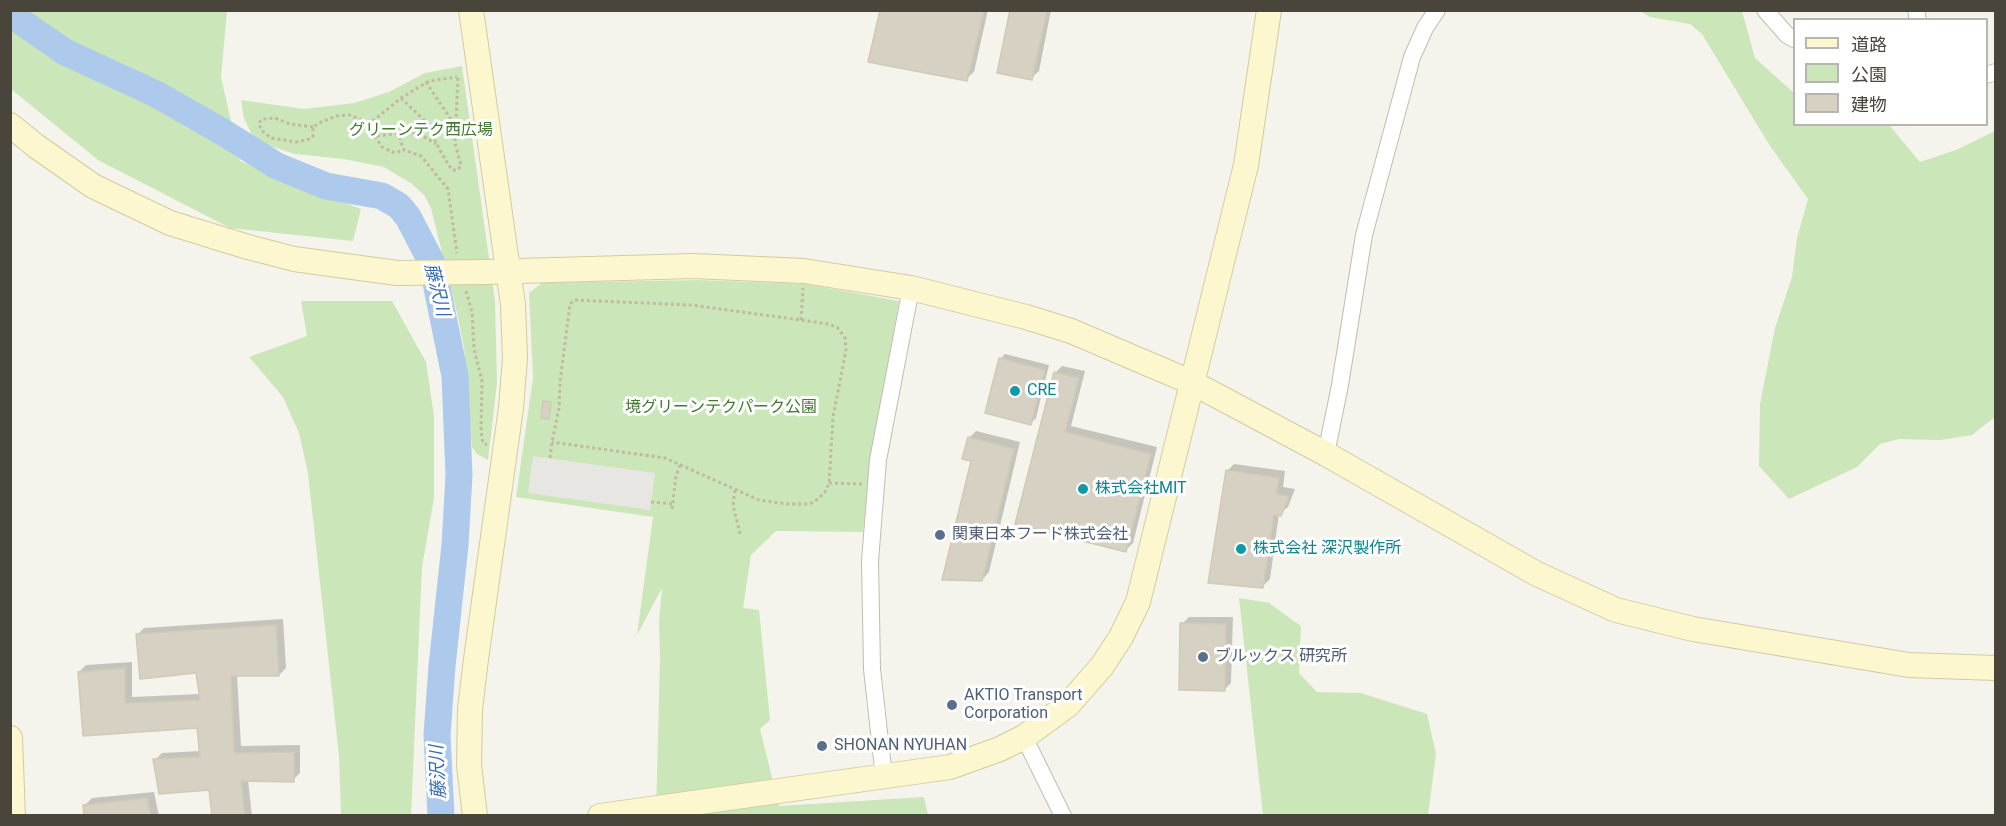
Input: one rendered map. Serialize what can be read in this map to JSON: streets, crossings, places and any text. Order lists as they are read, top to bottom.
{
  "water": ["藤沢川"],
  "parks": ["グリーンテク西広場", "境グリーンテクパーク公園"],
  "places": [
    "CRE",
    "株式会社MIT",
    "関東日本フード株式会社",
    "株式会社 深沢製作所",
    "ブルックス 研究所",
    "AKTIO Transport Corporation",
    "SHONAN NYUHAN"
  ],
  "legend": ["道路", "公園", "建物"]
}
